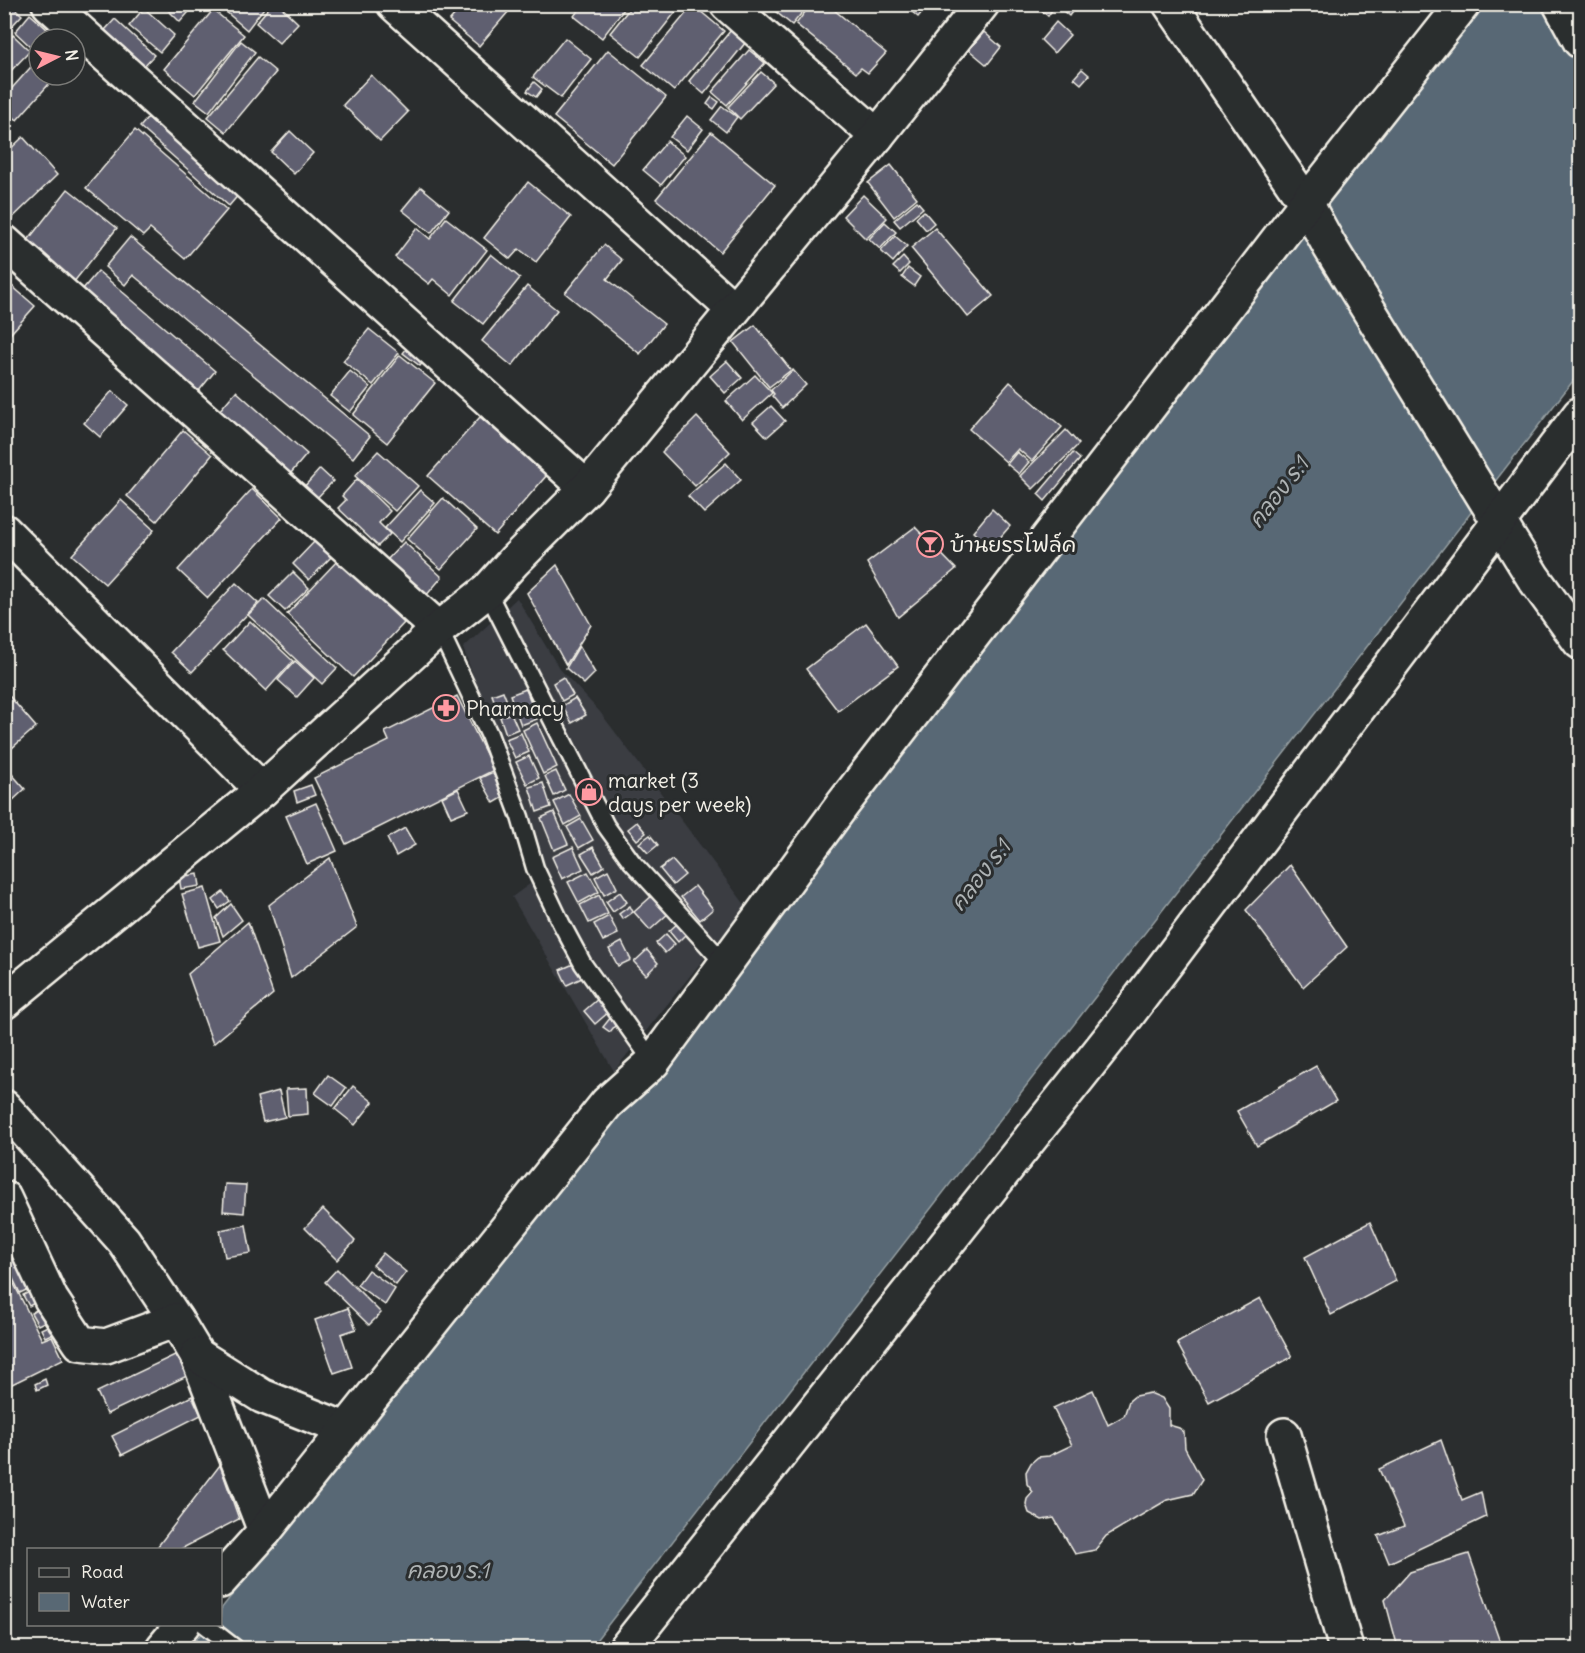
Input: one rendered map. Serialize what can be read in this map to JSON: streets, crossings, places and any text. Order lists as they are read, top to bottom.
{
  "water": ["คลอง ร.1"],
  "places": {
    "bar": ["บ้านยรรโฟล์ค"],
    "pharmacy": ["Pharmacy"],
    "shop": ["market (3 days per week)"]
  },
  "legend": ["Road", "Water"],
  "north": "right"
}
